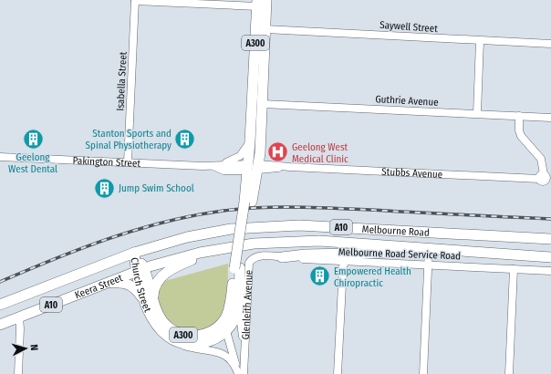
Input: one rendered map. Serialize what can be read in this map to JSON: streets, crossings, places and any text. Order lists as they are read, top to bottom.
{
  "streets": {
    "highway": [
      "A300",
      "A10",
      "Melbourne Road",
      "Church Street",
      "Keera Street",
      "Glenleith Avenue"
    ],
    "street": [
      "Saywell Street",
      "Isabella Street",
      "Guthrie Avenue",
      "Pakington Street",
      "Stubbs Avenue",
      "Melbourne Road Service Road"
    ]
  },
  "crossings": [
    ["Saywell Street", "Church Street"],
    ["Isabella Street", "Pakington Street"],
    ["Guthrie Avenue", "Church Street"],
    ["Pakington Street", "Stubbs Avenue"],
    ["Pakington Street", "Church Street"],
    ["Stubbs Avenue", "Church Street"],
    ["Melbourne Road", "Church Street"],
    ["Melbourne Road", "Keera Street"],
    ["Melbourne Road Service Road", "Glenleith Avenue"],
    ["Church Street", "Keera Street"],
    ["Church Street", "Glenleith Avenue"]
  ],
  "places": {
    "building": [
      "Geelong West Dental",
      "Stanton Sports and Spinal Physiotherapy",
      "Jump Swim School",
      "Empowered Health Chiropractic"
    ],
    "hospital": ["Geelong West Medical Clinic"]
  },
  "north": "right"
}
